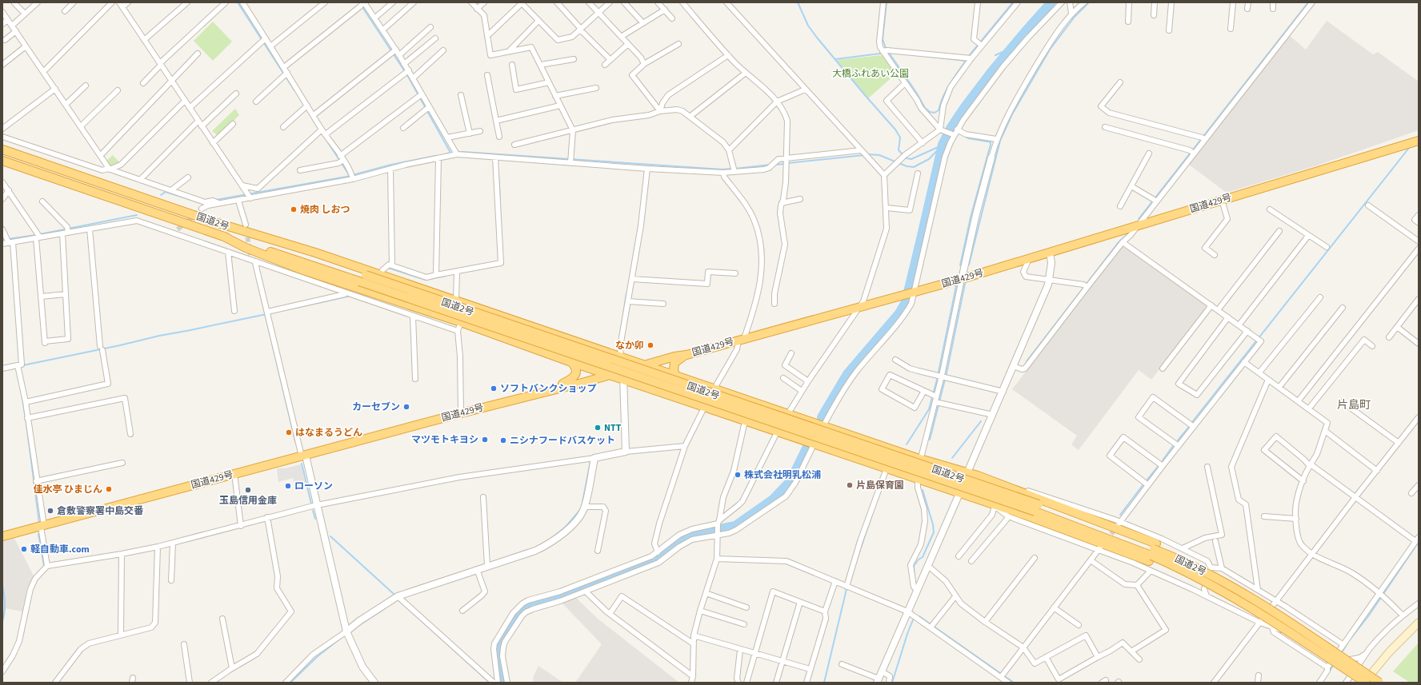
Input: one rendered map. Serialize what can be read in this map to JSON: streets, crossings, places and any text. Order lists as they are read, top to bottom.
{
  "streets": {
    "highway": ["国道429号", "国道2号"]
  },
  "districts": ["片島町"],
  "parks": ["大橋ふれあい公園"],
  "places": [
    "焼肉 しおつ",
    "なか卯",
    "ソフトバンクショップ",
    "カーセブン",
    "NTT",
    "はなまるうどん",
    "マツモトキヨシ",
    "ニシナフードバスケット",
    "株式会社明乳松浦",
    "片島保育園",
    "ローソン",
    "佳水亭 ひまじん",
    "玉島信用金庫",
    "倉敷警察署中島交番",
    "軽自動車.com"
  ]
}
